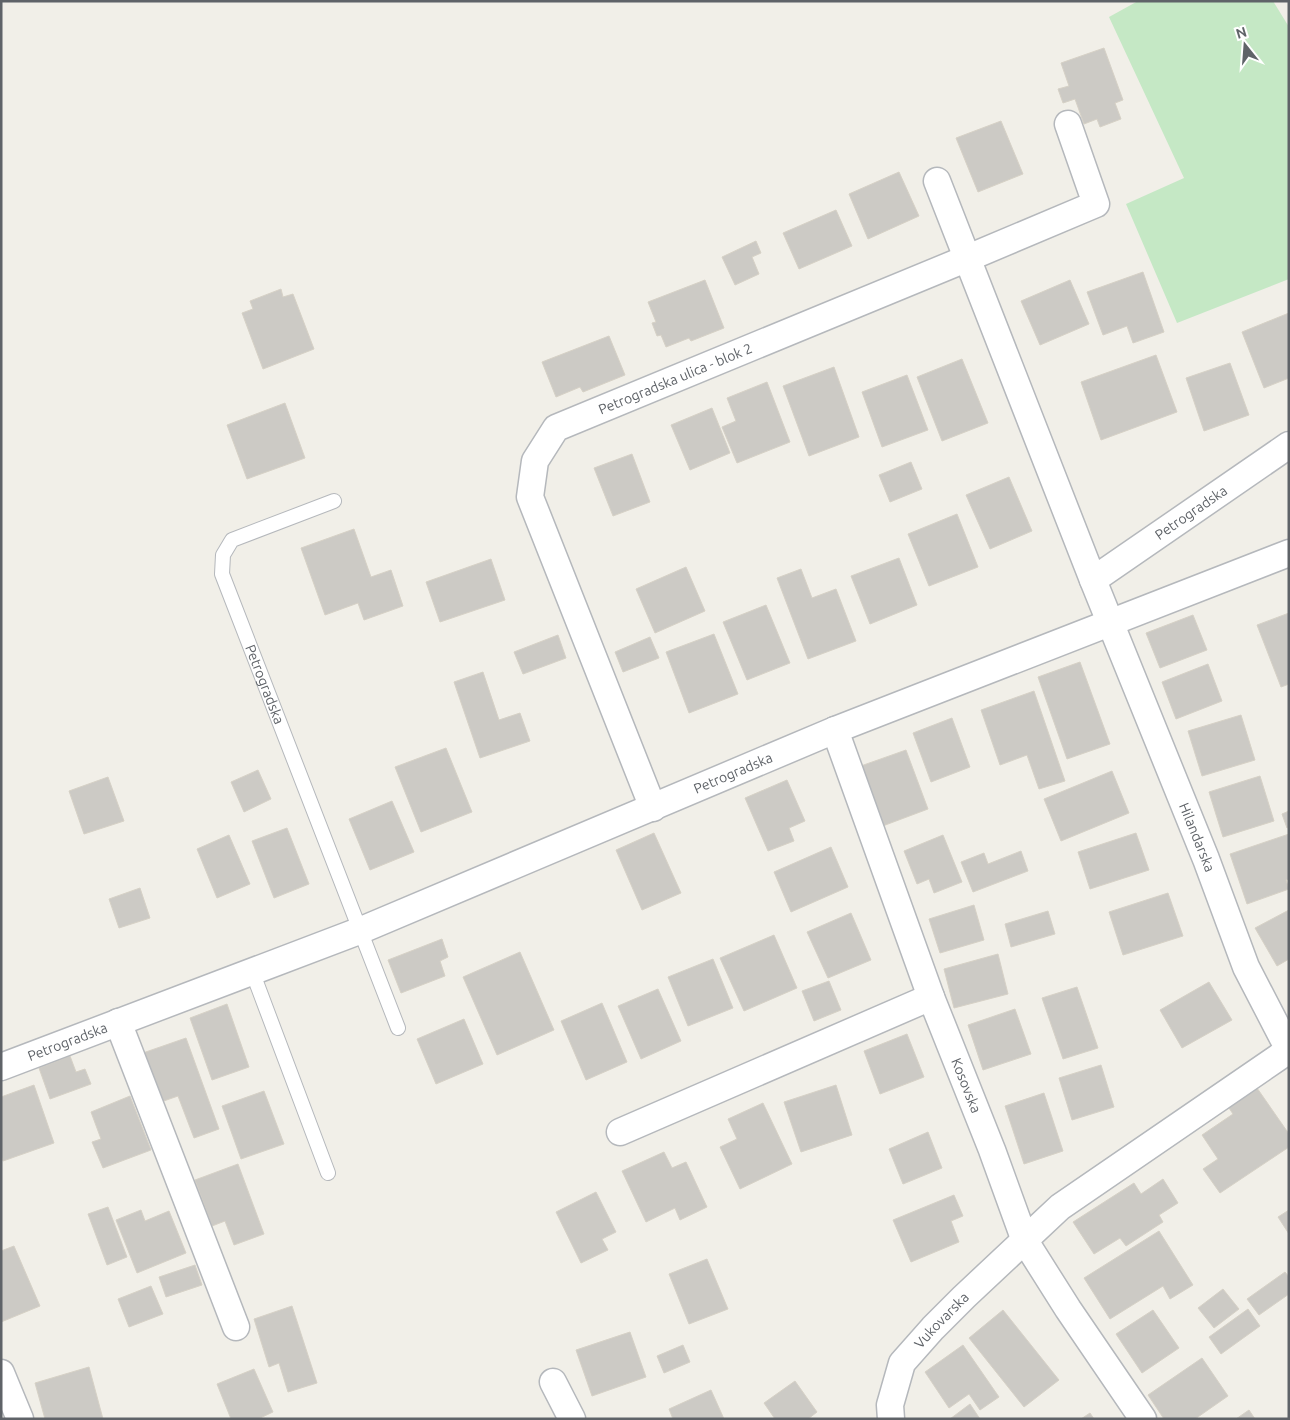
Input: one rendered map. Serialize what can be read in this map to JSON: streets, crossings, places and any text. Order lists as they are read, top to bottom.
{
  "streets": {
    "street": [
      "Petrogradska ulica - blok 2",
      "Petrogradska",
      "Hilandarska",
      "Kosovska",
      "Vukovarska"
    ]
  },
  "crossings": [
    ["Petrogradska ulica - blok 2", "Petrogradska"],
    ["Petrogradska ulica - blok 2", "Hilandarska"],
    ["Petrogradska", "Hilandarska"],
    ["Petrogradska", "Kosovska"],
    ["Hilandarska", "Vukovarska"],
    ["Kosovska", "Vukovarska"]
  ],
  "north": "top"
}
